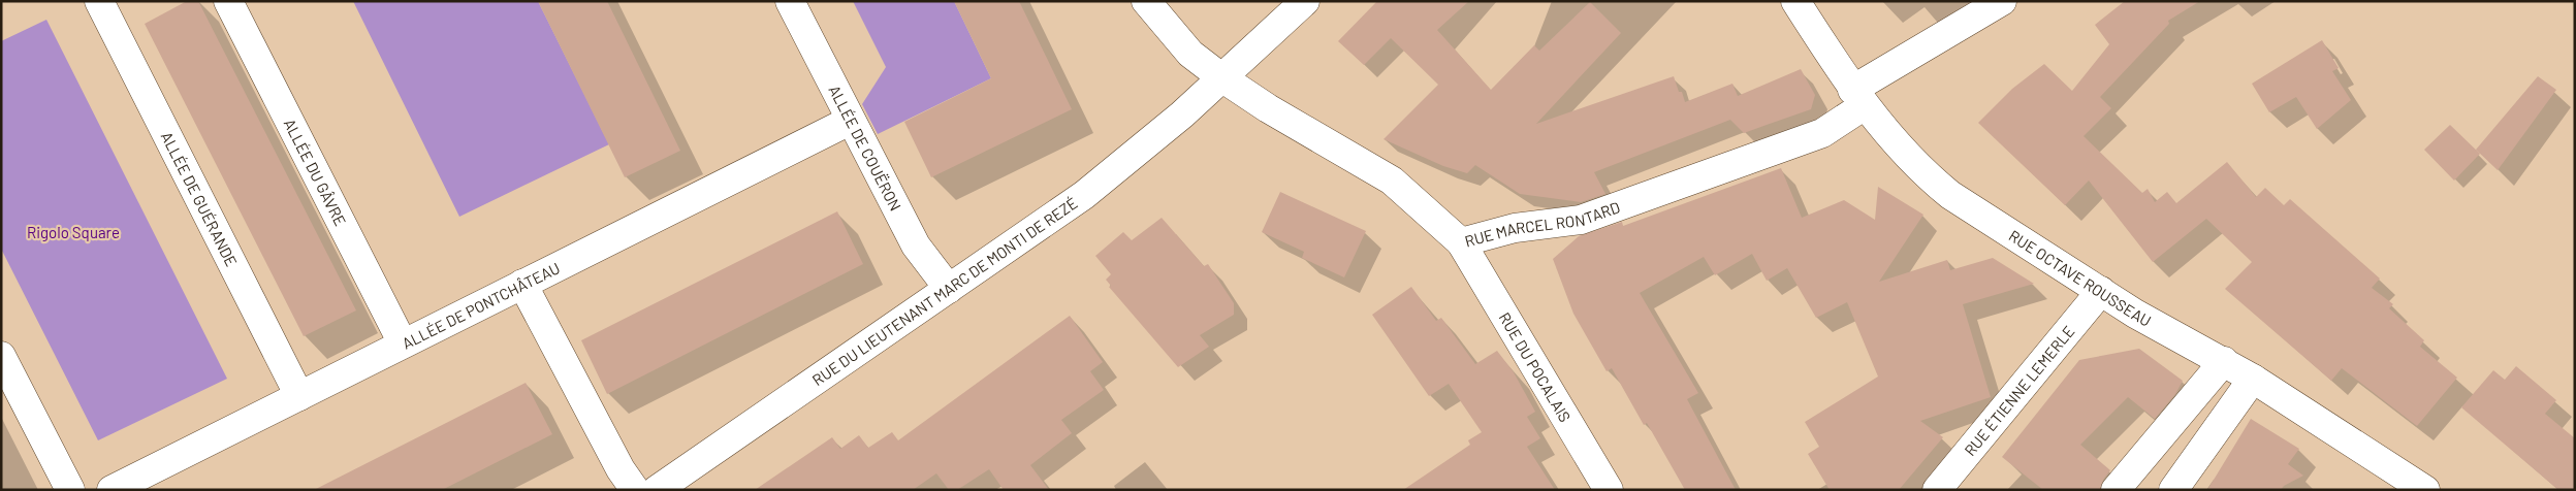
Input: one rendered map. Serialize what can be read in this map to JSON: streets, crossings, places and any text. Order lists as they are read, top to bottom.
{
  "streets": {
    "street": [
      "ALLÉE DE COUËRON",
      "ALLÉE DU GÂVRE",
      "ALLÉE DE GUÉRANDE",
      "RUE MARCEL RONTARD",
      "RUE OCTAVE ROUSSEAU",
      "RUE DU LIEUTENANT MARC DE MONTI DE REZÉ",
      "ALLÉE DE PONTCHÂTEAU",
      "RUE DU POCALAIS",
      "RUE ÉTIENNE LEMERLE"
    ]
  },
  "crossings": [
    ["ALLÉE DE COUËRON", "RUE DU LIEUTENANT MARC DE MONTI DE REZÉ"],
    ["ALLÉE DE COUËRON", "ALLÉE DE PONTCHÂTEAU"],
    ["ALLÉE DU GÂVRE", "ALLÉE DE PONTCHÂTEAU"],
    ["ALLÉE DE GUÉRANDE", "ALLÉE DE PONTCHÂTEAU"],
    ["RUE MARCEL RONTARD", "RUE OCTAVE ROUSSEAU"],
    ["RUE MARCEL RONTARD", "RUE DU LIEUTENANT MARC DE MONTI DE REZÉ"],
    ["RUE MARCEL RONTARD", "RUE DU POCALAIS"],
    ["RUE OCTAVE ROUSSEAU", "RUE ÉTIENNE LEMERLE"]
  ],
  "parks": ["Rigolo Square"]
}
